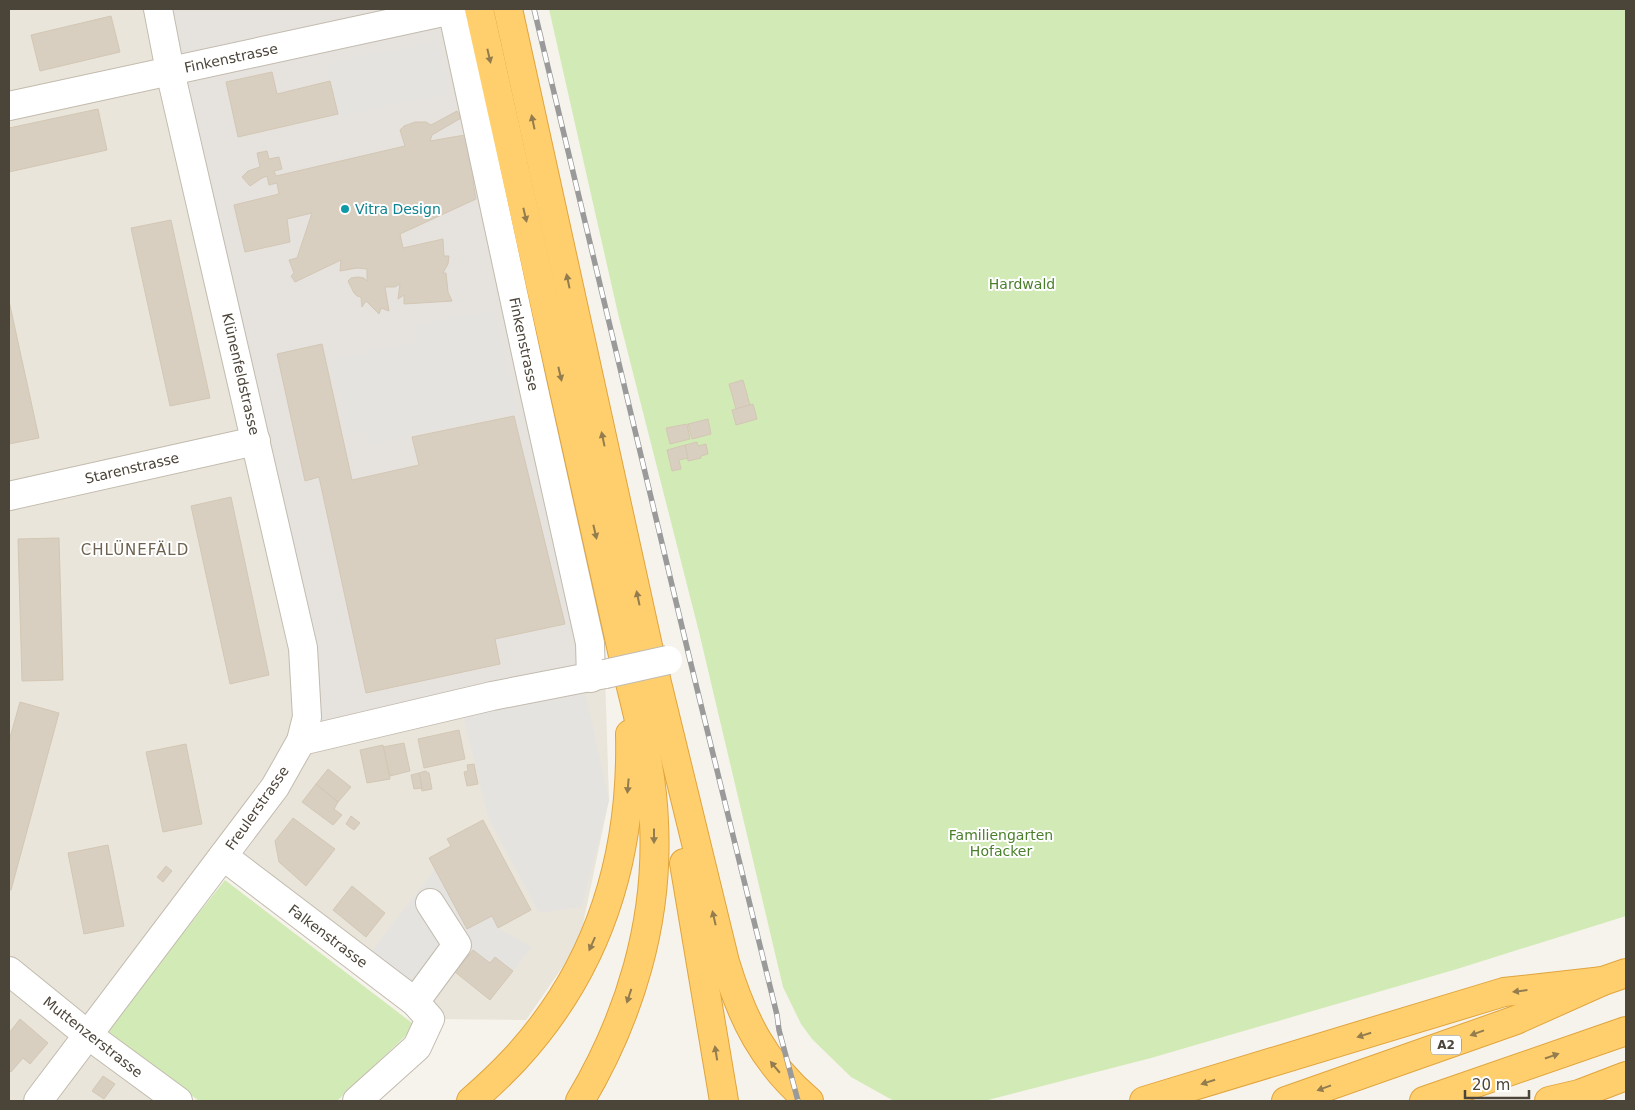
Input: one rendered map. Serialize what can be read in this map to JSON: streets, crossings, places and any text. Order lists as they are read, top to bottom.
{
  "streets": {
    "highway": ["A2"],
    "street": [
      "Finkenstrasse",
      "Klünenfeldstrasse",
      "Starenstrasse",
      "Freulerstrasse",
      "Falkenstrasse",
      "Muttenzerstrasse"
    ]
  },
  "crossings": [
    ["Finkenstrasse", "Klünenfeldstrasse"],
    ["Klünenfeldstrasse", "Starenstrasse"],
    ["Klünenfeldstrasse", "Freulerstrasse"],
    ["Freulerstrasse", "Falkenstrasse"],
    ["Freulerstrasse", "Muttenzerstrasse"]
  ],
  "districts": ["CHLÜNEFÄLD"],
  "parks": ["Hardwald", "Familiengarten Hofacker"],
  "places": ["Vitra Design"],
  "scale_bar": "20 m"
}
